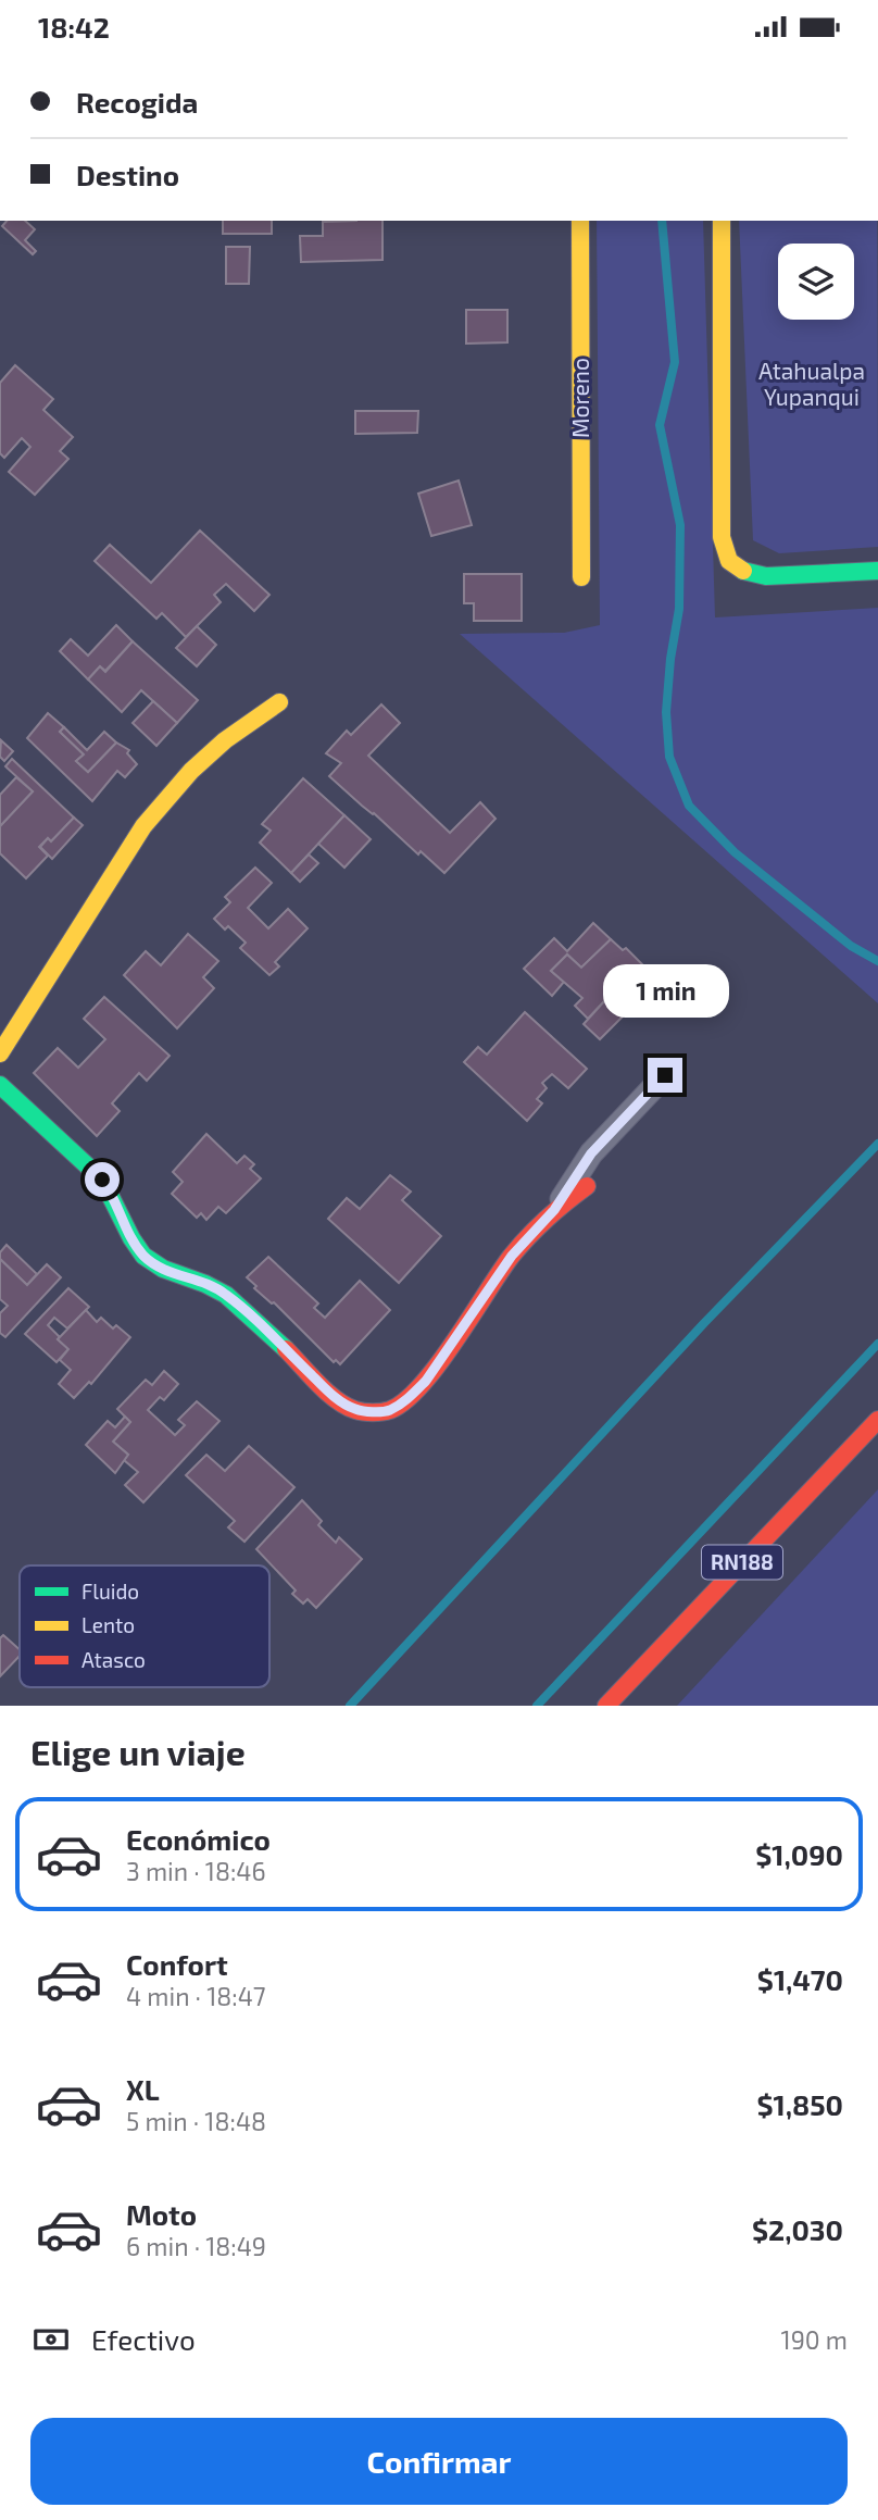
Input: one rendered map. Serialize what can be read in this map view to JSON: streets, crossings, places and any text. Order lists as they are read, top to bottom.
{
  "streets": {
    "main road": ["Moreno", "RN188"]
  },
  "parks": ["Atahualpa Yupanqui"],
  "legend": ["Fluido", "Lento", "Atasco"],
  "page": {
    "status": "18:42",
    "banner": ["Recogida", "Destino"],
    "bubble": "1 min",
    "heading": "Elige un viaje",
    "list": [
      {
        "name": "Económico",
        "note": "3 min · 18:46",
        "value": "$1,090"
      },
      {
        "name": "Confort",
        "note": "4 min · 18:47",
        "value": "$1,470"
      },
      {
        "name": "XL",
        "note": "5 min · 18:48",
        "value": "$1,850"
      },
      {
        "name": "Moto",
        "note": "6 min · 18:49",
        "value": "$2,030"
      }
    ],
    "pay": ["Efectivo", "190 m"],
    "buttons": "Confirmar"
  }
}
